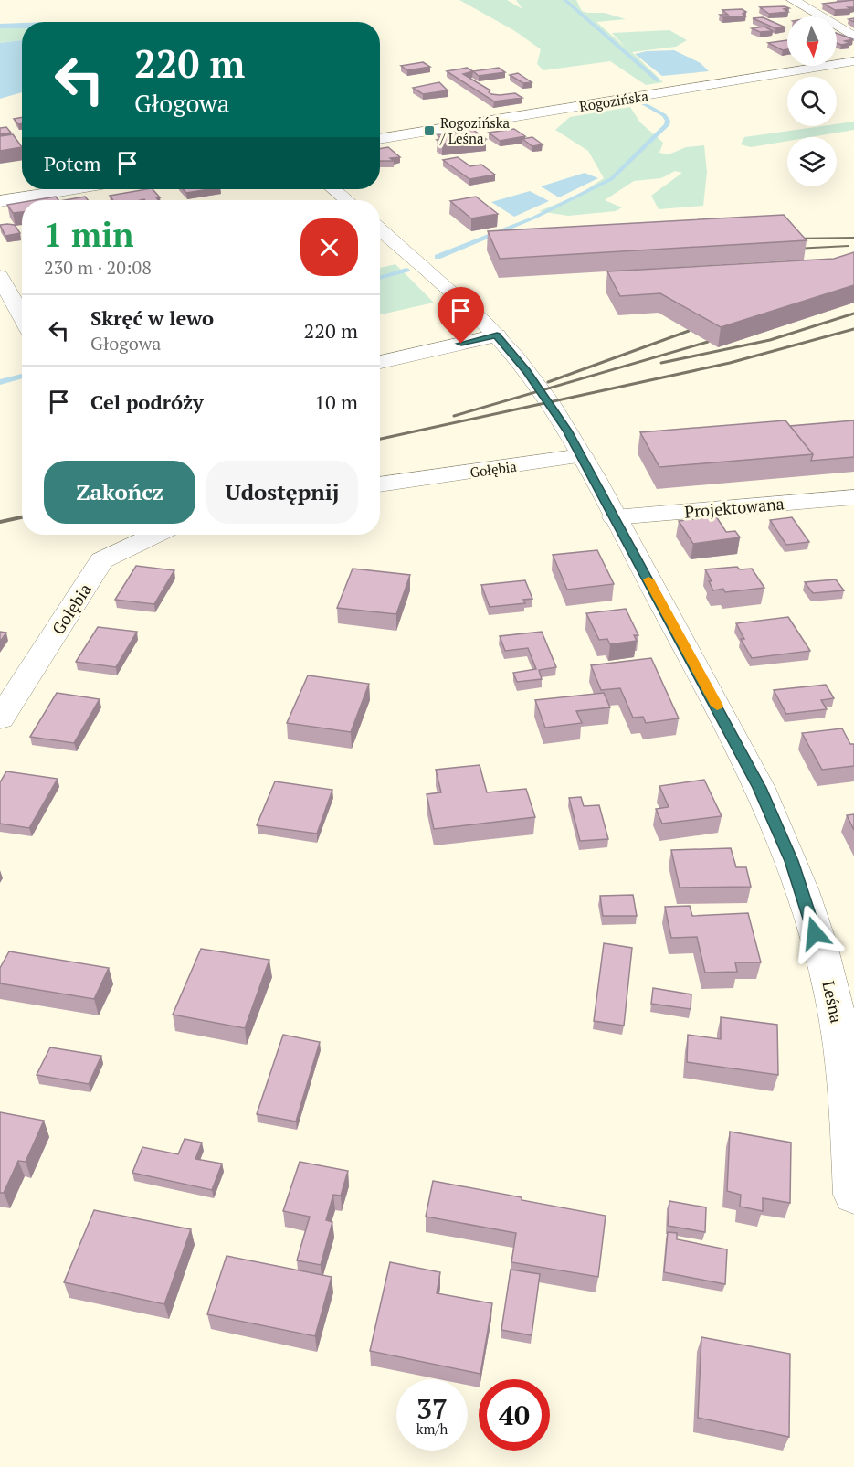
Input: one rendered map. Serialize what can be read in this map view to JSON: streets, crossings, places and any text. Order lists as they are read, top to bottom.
{
  "streets": {
    "street": [
      "Rogozińska",
      "Gołębia",
      "Projektowana",
      "Leśna"
    ]
  },
  "crossings": [
    ["Gołębia", "Leśna"],
    ["Projektowana", "Leśna"]
  ],
  "places": {
    "transit": ["Rogozińska / Leśna"]
  },
  "north": "bottom",
  "page": {
    "turn": ["220 m", "Głogowa"],
    "then": "Potem",
    "heading": ["1 min", "230 m · 20:08"],
    "list": [
      {
        "name": "Skręć w lewo",
        "note": "Głogowa",
        "value": "220 m"
      },
      {
        "name": "Cel podróży",
        "value": "10 m"
      }
    ],
    "buttons": ["Zakończ", "Udostępnij"],
    "speed": "37 km/h",
    "limit": "40"
  }
}
